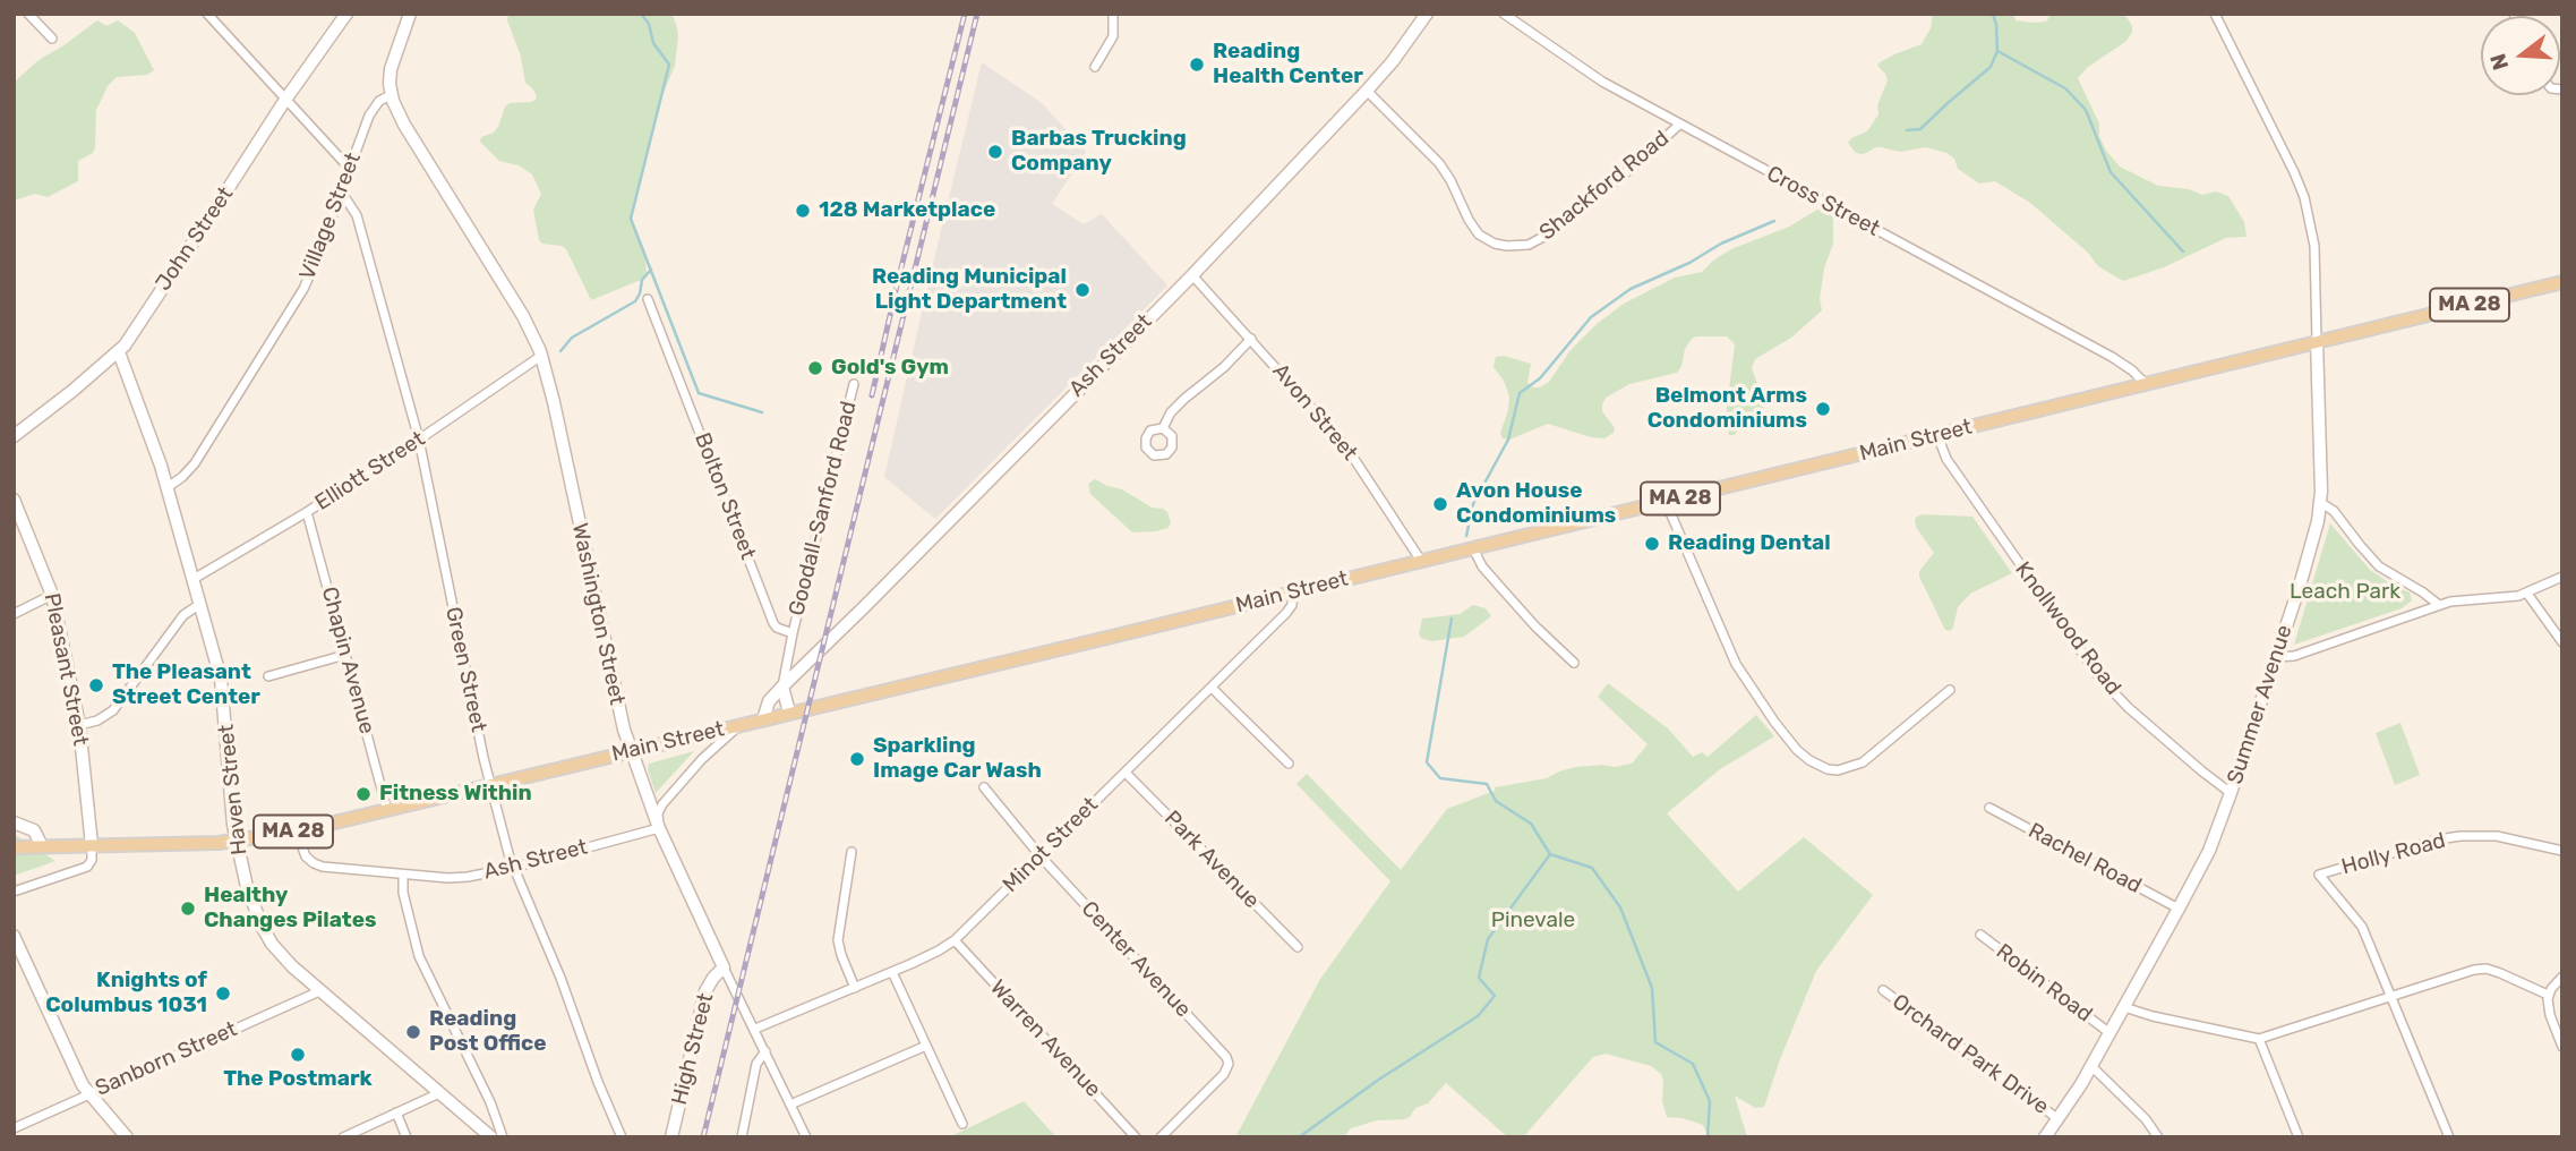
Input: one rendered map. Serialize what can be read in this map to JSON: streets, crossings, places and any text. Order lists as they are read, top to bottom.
{
  "streets": {
    "main road": ["MA 28", "Main Street"],
    "street": [
      "Shackford Road",
      "Cross Street",
      "Village Street",
      "John Street",
      "Ash Street",
      "Avon Street",
      "Elliott Street",
      "Bolton Street",
      "Goodall-Sanford Road",
      "Washington Street",
      "Knollwood Road",
      "Chapin Avenue",
      "Pleasant Street",
      "Green Street",
      "Summer Avenue",
      "Haven Street",
      "Minot Street",
      "Holly Road",
      "Rachel Road",
      "Park Avenue",
      "Center Avenue",
      "Robin Road",
      "Warren Avenue",
      "High Street",
      "Orchard Park Drive",
      "Sanborn Street"
    ]
  },
  "crossings": [
    ["Shackford Road", "Cross Street"],
    ["Shackford Road", "Ash Street"],
    ["Cross Street", "Main Street"],
    ["Village Street", "Washington Street"],
    ["Village Street", "Green Street"],
    ["Village Street", "Haven Street"],
    ["John Street", "Haven Street"],
    ["Ash Street", "Avon Street"],
    ["Ash Street", "Main Street"],
    ["Ash Street", "Washington Street"],
    ["Ash Street", "Green Street"],
    ["Avon Street", "Main Street"],
    ["Main Street", "Washington Street"],
    ["Main Street", "Knollwood Road"],
    ["Main Street", "Chapin Avenue"],
    ["Main Street", "Pleasant Street"],
    ["Main Street", "Green Street"],
    ["Main Street", "Summer Avenue"],
    ["Main Street", "Haven Street"],
    ["Main Street", "Minot Street"],
    ["Elliott Street", "Washington Street"],
    ["Elliott Street", "Chapin Avenue"],
    ["Elliott Street", "Green Street"],
    ["Elliott Street", "Haven Street"],
    ["Bolton Street", "Goodall-Sanford Road"],
    ["Washington Street", "Minot Street"],
    ["Washington Street", "High Street"],
    ["Knollwood Road", "Summer Avenue"],
    ["Summer Avenue", "Rachel Road"],
    ["Summer Avenue", "Robin Road"],
    ["Summer Avenue", "Orchard Park Drive"],
    ["Haven Street", "Sanborn Street"],
    ["Minot Street", "Park Avenue"],
    ["Minot Street", "Center Avenue"],
    ["Minot Street", "Warren Avenue"]
  ],
  "parks": ["Leach Park", "Pinevale"],
  "places": [
    "Reading Health Center",
    "Barbas Trucking Company",
    "128 Marketplace",
    "Reading Municipal Light Department",
    "Gold's Gym",
    "Belmont Arms Condominiums",
    "Avon House Condominiums",
    "Reading Dental",
    "The Pleasant Street Center",
    "Sparkling Image Car Wash",
    "Fitness Within",
    "Healthy Changes Pilates",
    "Knights of Columbus 1031",
    "Reading Post Office",
    "The Postmark"
  ],
  "north": "left"
}
